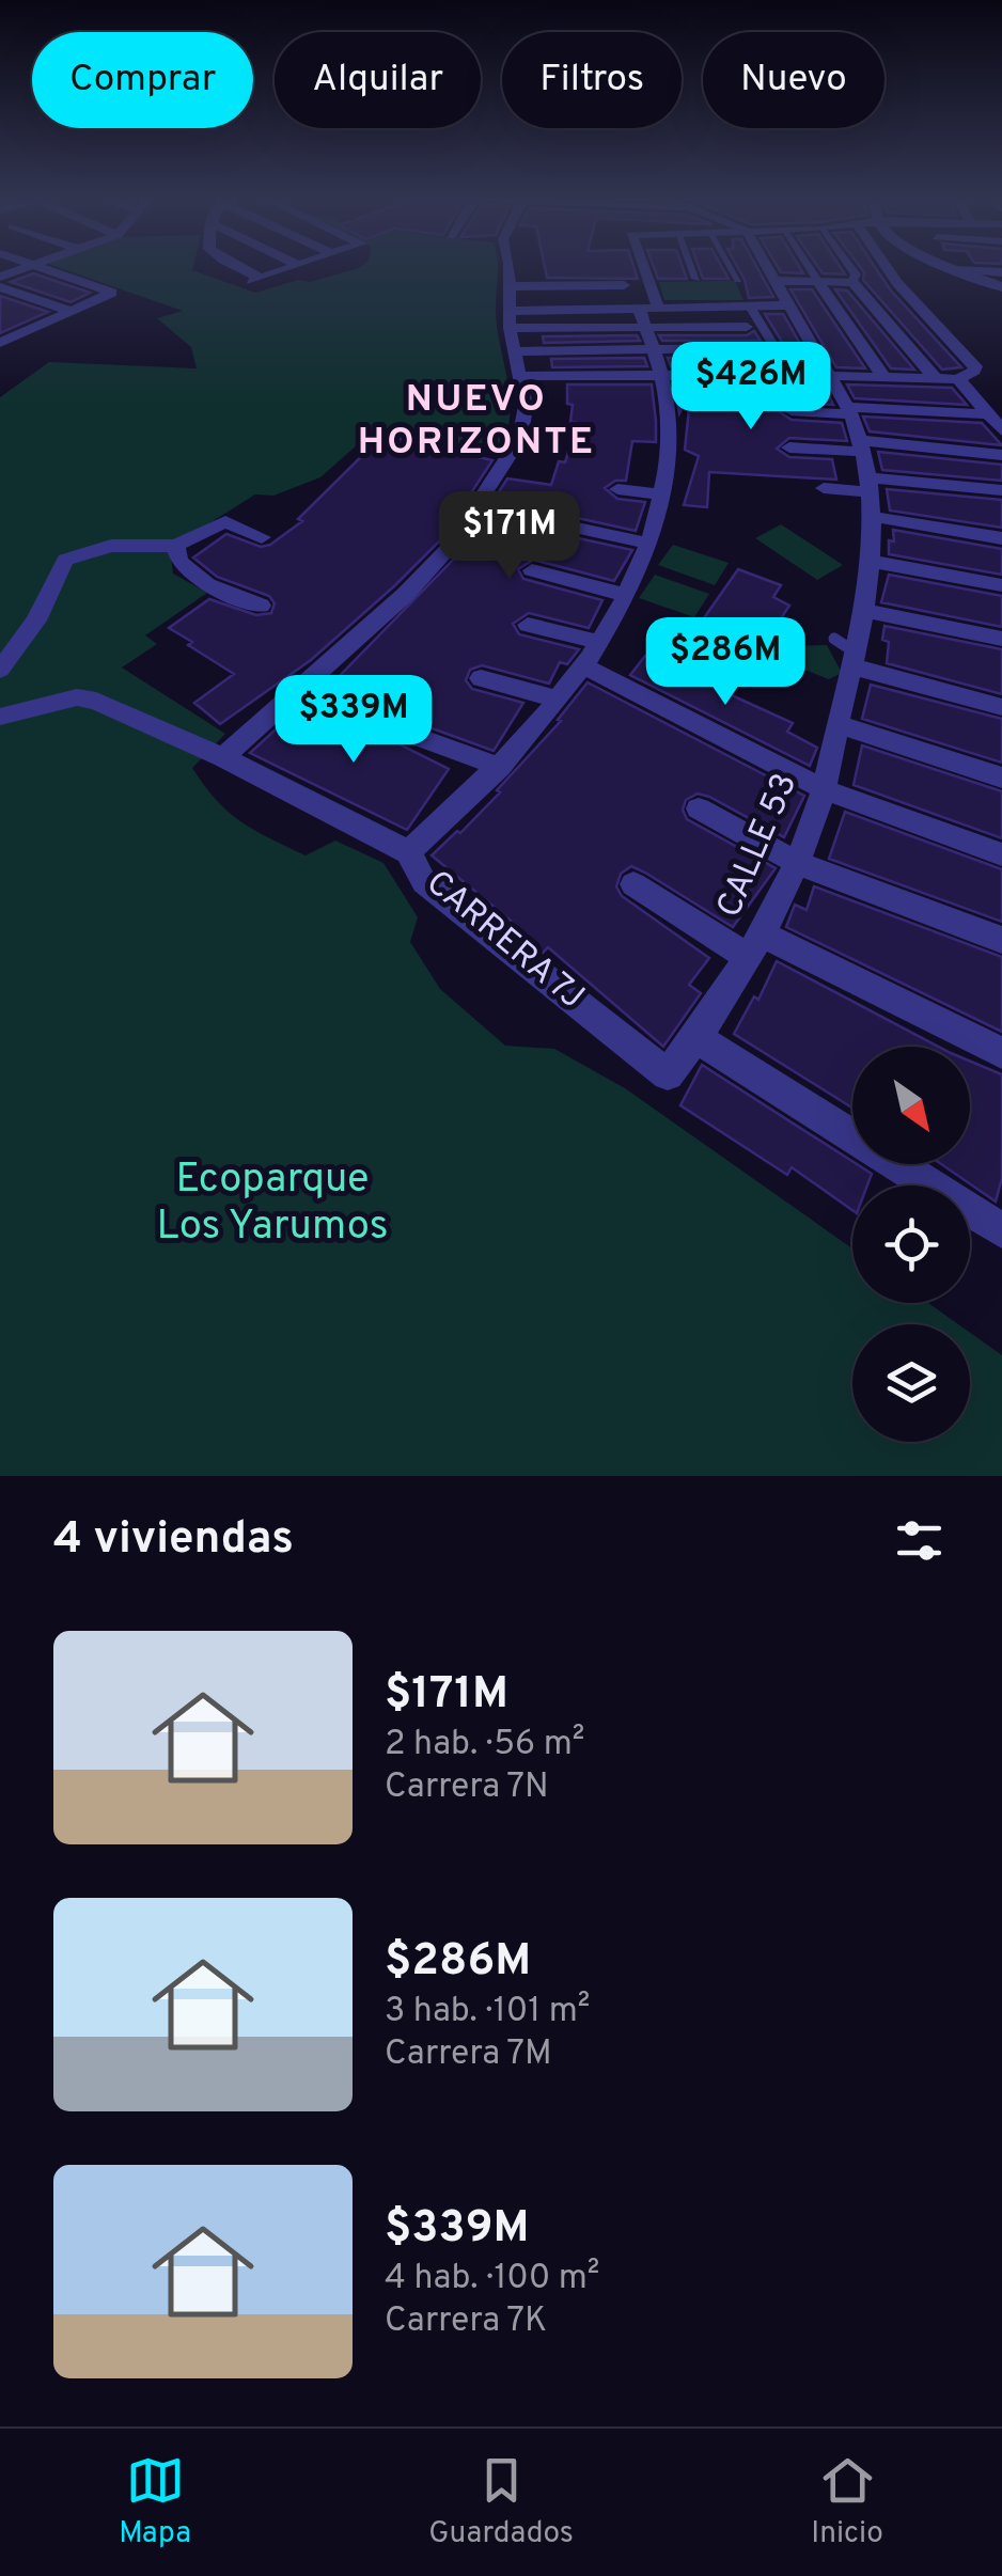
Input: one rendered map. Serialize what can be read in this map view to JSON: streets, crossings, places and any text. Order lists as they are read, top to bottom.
{
  "streets": {
    "street": ["CALLE 53", "CARRERA 7J"]
  },
  "crossings": [
    ["CALLE 53", "CARRERA 7J"]
  ],
  "districts": ["NUEVO HORIZONTE"],
  "parks": ["Ecoparque Los Yarumos"],
  "north": "bottom right",
  "page": {
    "chip": [
      "Comprar",
      "Alquilar",
      "Filtros",
      "Nuevo"
    ],
    "price": [
      "$426M",
      "$171M",
      "$286M",
      "$339M"
    ],
    "heading": "4 viviendas",
    "list": [
      {
        "name": "$171M",
        "note": "2 hab. · 56 m² · Carrera 7N"
      },
      {
        "name": "$286M",
        "note": "3 hab. · 101 m² · Carrera 7M"
      },
      {
        "name": "$339M",
        "note": "4 hab. · 100 m² · Carrera 7K"
      }
    ],
    "tabs": ["Mapa", "Guardados", "Inicio"]
  }
}
